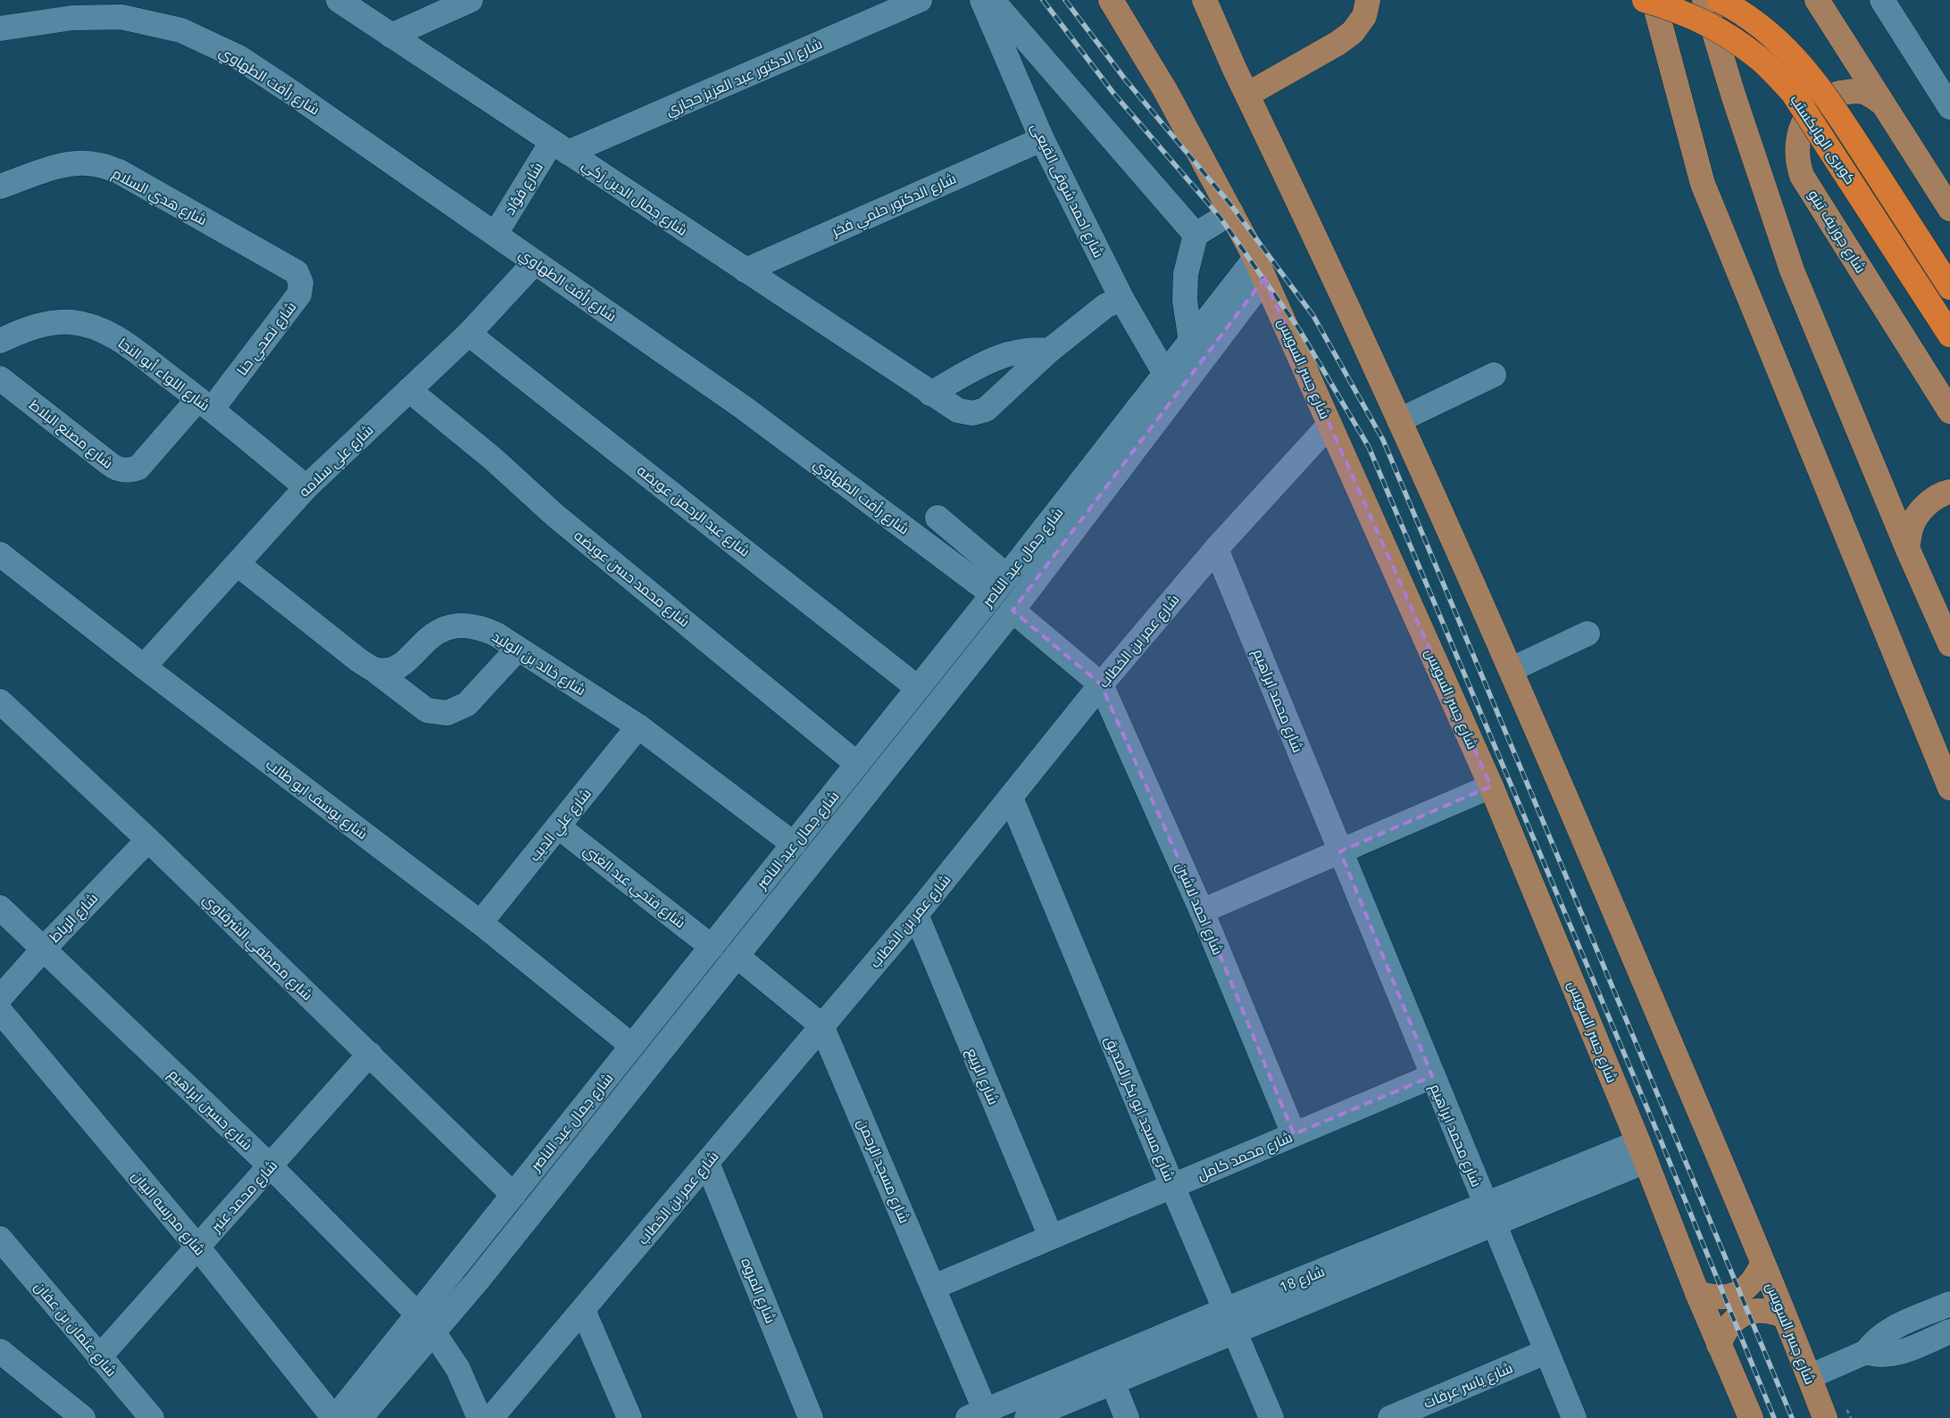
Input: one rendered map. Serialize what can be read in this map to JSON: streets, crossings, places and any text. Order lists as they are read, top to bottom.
{
  "streets": {
    "highway": ["كوبرى الهايكستب"],
    "main road": ["شارع جوزيف تيتو", "شارع جسر السويس"],
    "street": [
      "شارع الدكتور عبد العزيز حجازي",
      "شارع رأفت الطهاوي",
      "شارع فؤاد",
      "شارع احمد شوقى القيعى",
      "شارع هدي السلام",
      "شارع جمال الدين زكي",
      "شارع الدكتور حلمي فخر",
      "شارع نصحي حنا",
      "شارع اللواء أبو النجا",
      "شارع مصنع البلاط",
      "شارع علي سلامه",
      "شارع عبد الرحمن عويضه",
      "شارع جمال عبد الناصر",
      "شارع محمد حسن عويضه",
      "شارع عمر بن الخطاب",
      "شارع خالد بن الوليد",
      "شارع محمد ابراهيم",
      "شارع يوسف ابو طالب",
      "شارع علي الديب",
      "شارع فتحي عبد الغني",
      "شارع احمد لاشين",
      "شارع الرباط",
      "شارع مصطفي الشرقاوي",
      "شارع الربيع",
      "شارع مسجد ابو بكر الصديق",
      "شارع حسين ابراهيم",
      "شارع محمد كامل",
      "شارع مسجد الرحمن",
      "شارع محمد عنبر",
      "شارع مدرسه البيان",
      "شارع 18",
      "شارع المروه",
      "شارع عثمان بن عفان",
      "شارع ياسر عرفات"
    ]
  },
  "crossings": [
    ["شارع الدكتور عبد العزيز حجازي", "شارع فؤاد"],
    ["شارع الدكتور عبد العزيز حجازي", "شارع جمال الدين زكي"],
    ["شارع رأفت الطهاوي", "شارع فؤاد"],
    ["شارع رأفت الطهاوي", "شارع علي سلامه"],
    ["شارع رأفت الطهاوي", "شارع جمال عبد الناصر"],
    ["شارع فؤاد", "شارع جمال الدين زكي"],
    ["شارع احمد شوقى القيعى", "شارع جمال الدين زكي"],
    ["شارع احمد شوقى القيعى", "شارع الدكتور حلمي فخر"],
    ["شارع احمد شوقى القيعى", "شارع جمال عبد الناصر"],
    ["شارع هدي السلام", "شارع نصحي حنا"],
    ["شارع جمال الدين زكي", "شارع الدكتور حلمي فخر"],
    ["شارع نصحي حنا", "شارع اللواء أبو النجا"],
    ["شارع نصحي حنا", "شارع مصنع البلاط"],
    ["شارع جسر السويس", "شارع جمال عبد الناصر"],
    ["شارع جسر السويس", "شارع عمر بن الخطاب"],
    ["شارع جسر السويس", "شارع 18"],
    ["شارع اللواء أبو النجا", "شارع مصنع البلاط"],
    ["شارع اللواء أبو النجا", "شارع علي سلامه"],
    ["شارع علي سلامه", "شارع عبد الرحمن عويضه"],
    ["شارع علي سلامه", "شارع محمد حسن عويضه"],
    ["شارع علي سلامه", "شارع يوسف ابو طالب"],
    ["شارع عبد الرحمن عويضه", "شارع جمال عبد الناصر"],
    ["شارع جمال عبد الناصر", "شارع محمد حسن عويضه"],
    ["شارع جمال عبد الناصر", "شارع خالد بن الوليد"],
    ["شارع جمال عبد الناصر", "شارع يوسف ابو طالب"],
    ["شارع جمال عبد الناصر", "شارع فتحي عبد الغني"],
    ["شارع جمال عبد الناصر", "شارع مصطفي الشرقاوي"],
    ["شارع جمال عبد الناصر", "شارع حسين ابراهيم"],
    ["شارع جمال عبد الناصر", "شارع مسجد الرحمن"],
    ["شارع جمال عبد الناصر", "شارع مدرسه البيان"],
    ["شارع عمر بن الخطاب", "شارع محمد ابراهيم"],
    ["شارع عمر بن الخطاب", "شارع احمد لاشين"],
    ["شارع عمر بن الخطاب", "شارع الربيع"],
    ["شارع عمر بن الخطاب", "شارع مسجد ابو بكر الصديق"],
    ["شارع عمر بن الخطاب", "شارع مسجد الرحمن"],
    ["شارع عمر بن الخطاب", "شارع المروه"],
    ["شارع خالد بن الوليد", "شارع علي الديب"],
    ["شارع محمد ابراهيم", "شارع محمد كامل"],
    ["شارع محمد ابراهيم", "شارع 18"],
    ["شارع محمد ابراهيم", "شارع ياسر عرفات"],
    ["شارع يوسف ابو طالب", "شارع علي الديب"],
    ["شارع علي الديب", "شارع فتحي عبد الغني"],
    ["شارع احمد لاشين", "شارع محمد كامل"],
    ["شارع الرباط", "شارع مصطفي الشرقاوي"],
    ["شارع الرباط", "شارع حسين ابراهيم"],
    ["شارع مصطفي الشرقاوي", "شارع محمد عنبر"],
    ["شارع الربيع", "شارع محمد كامل"],
    ["شارع مسجد ابو بكر الصديق", "شارع محمد كامل"],
    ["شارع مسجد ابو بكر الصديق", "شارع 18"],
    ["شارع حسين ابراهيم", "شارع محمد عنبر"],
    ["شارع محمد كامل", "شارع مسجد الرحمن"],
    ["شارع مسجد الرحمن", "شارع 18"],
    ["شارع محمد عنبر", "شارع مدرسه البيان"],
    ["شارع محمد عنبر", "شارع عثمان بن عفان"]
  ]
}
